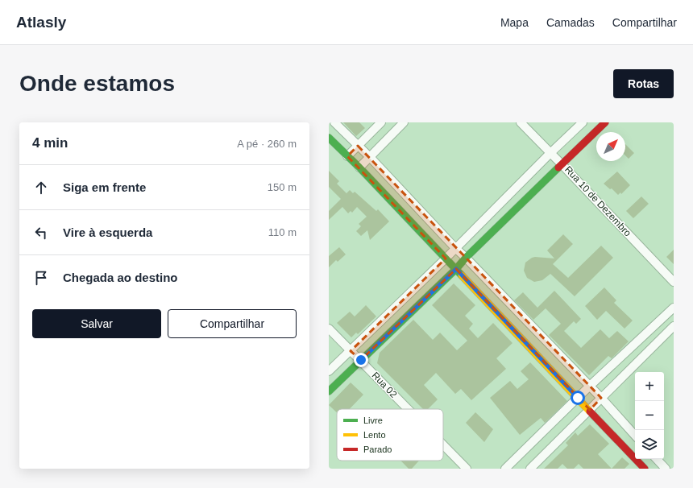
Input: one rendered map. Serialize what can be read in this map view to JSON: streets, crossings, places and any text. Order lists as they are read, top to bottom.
{
  "streets": {
    "street": ["Rua 10 de Dezembro", "Rua 02"]
  },
  "legend": ["Livre", "Lento", "Parado"],
  "north": "top right",
  "page": {
    "header": "Atlasly",
    "nav": ["Mapa", "Camadas", "Compartilhar"],
    "buttons": [
      "Rotas",
      ["Salvar", "Compartilhar"]
    ],
    "title": "Onde estamos",
    "heading": ["4 min", "A pé · 260 m"],
    "list": [
      ["Siga em frente", "150 m"],
      ["Vire à esquerda", "110 m"],
      "Chegada ao destino"
    ],
    "map_buttons": ["+", "−"]
  }
}
